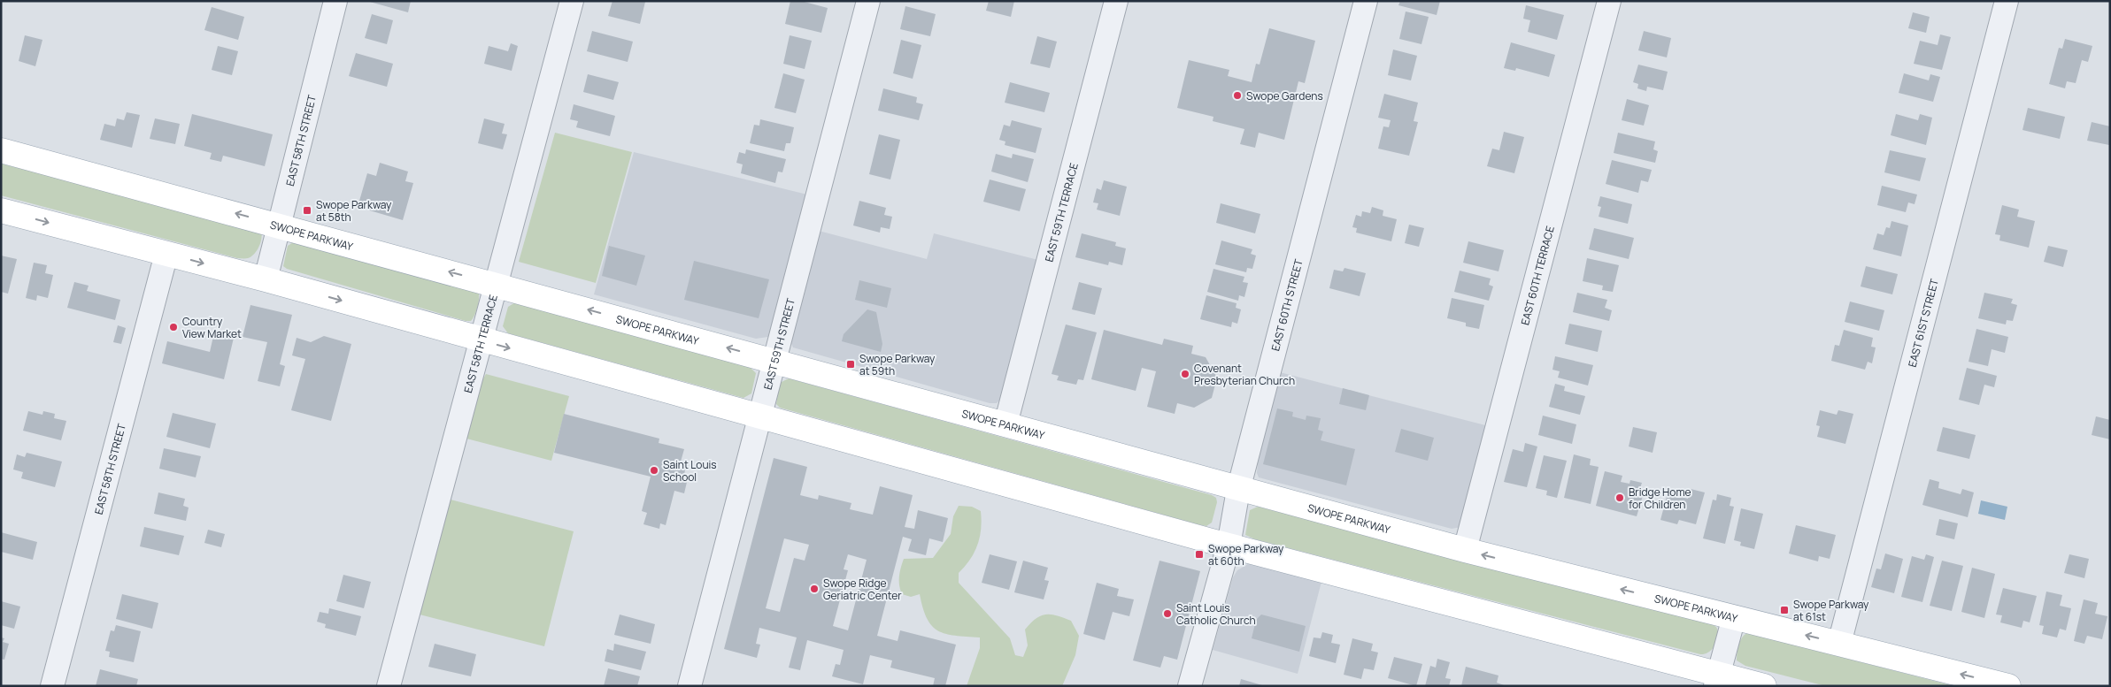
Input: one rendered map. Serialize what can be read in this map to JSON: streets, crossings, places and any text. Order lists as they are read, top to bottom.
{
  "streets": {
    "main road": ["SWOPE PARKWAY"],
    "street": [
      "EAST 58TH STREET",
      "EAST 59TH TERRACE",
      "EAST 60TH TERRACE",
      "EAST 60TH STREET",
      "EAST 61ST STREET",
      "EAST 58TH TERRACE",
      "EAST 59TH STREET"
    ]
  },
  "crossings": [
    ["EAST 58TH STREET", "SWOPE PARKWAY"],
    ["EAST 59TH TERRACE", "SWOPE PARKWAY"],
    ["SWOPE PARKWAY", "EAST 60TH TERRACE"],
    ["SWOPE PARKWAY", "EAST 60TH STREET"],
    ["SWOPE PARKWAY", "EAST 61ST STREET"],
    ["SWOPE PARKWAY", "EAST 58TH TERRACE"],
    ["SWOPE PARKWAY", "EAST 59TH STREET"]
  ],
  "places": {
    "other": [
      "Swope Gardens",
      "Country View Market",
      "Covenant Presbyterian Church",
      "Saint Louis School",
      "Bridge Home for Children",
      "Swope Ridge Geriatric Center",
      "Saint Louis Catholic Church"
    ],
    "transit": [
      "Swope Parkway at 58th",
      "Swope Parkway at 59th",
      "Swope Parkway at 60th",
      "Swope Parkway at 61st"
    ]
  }
}
